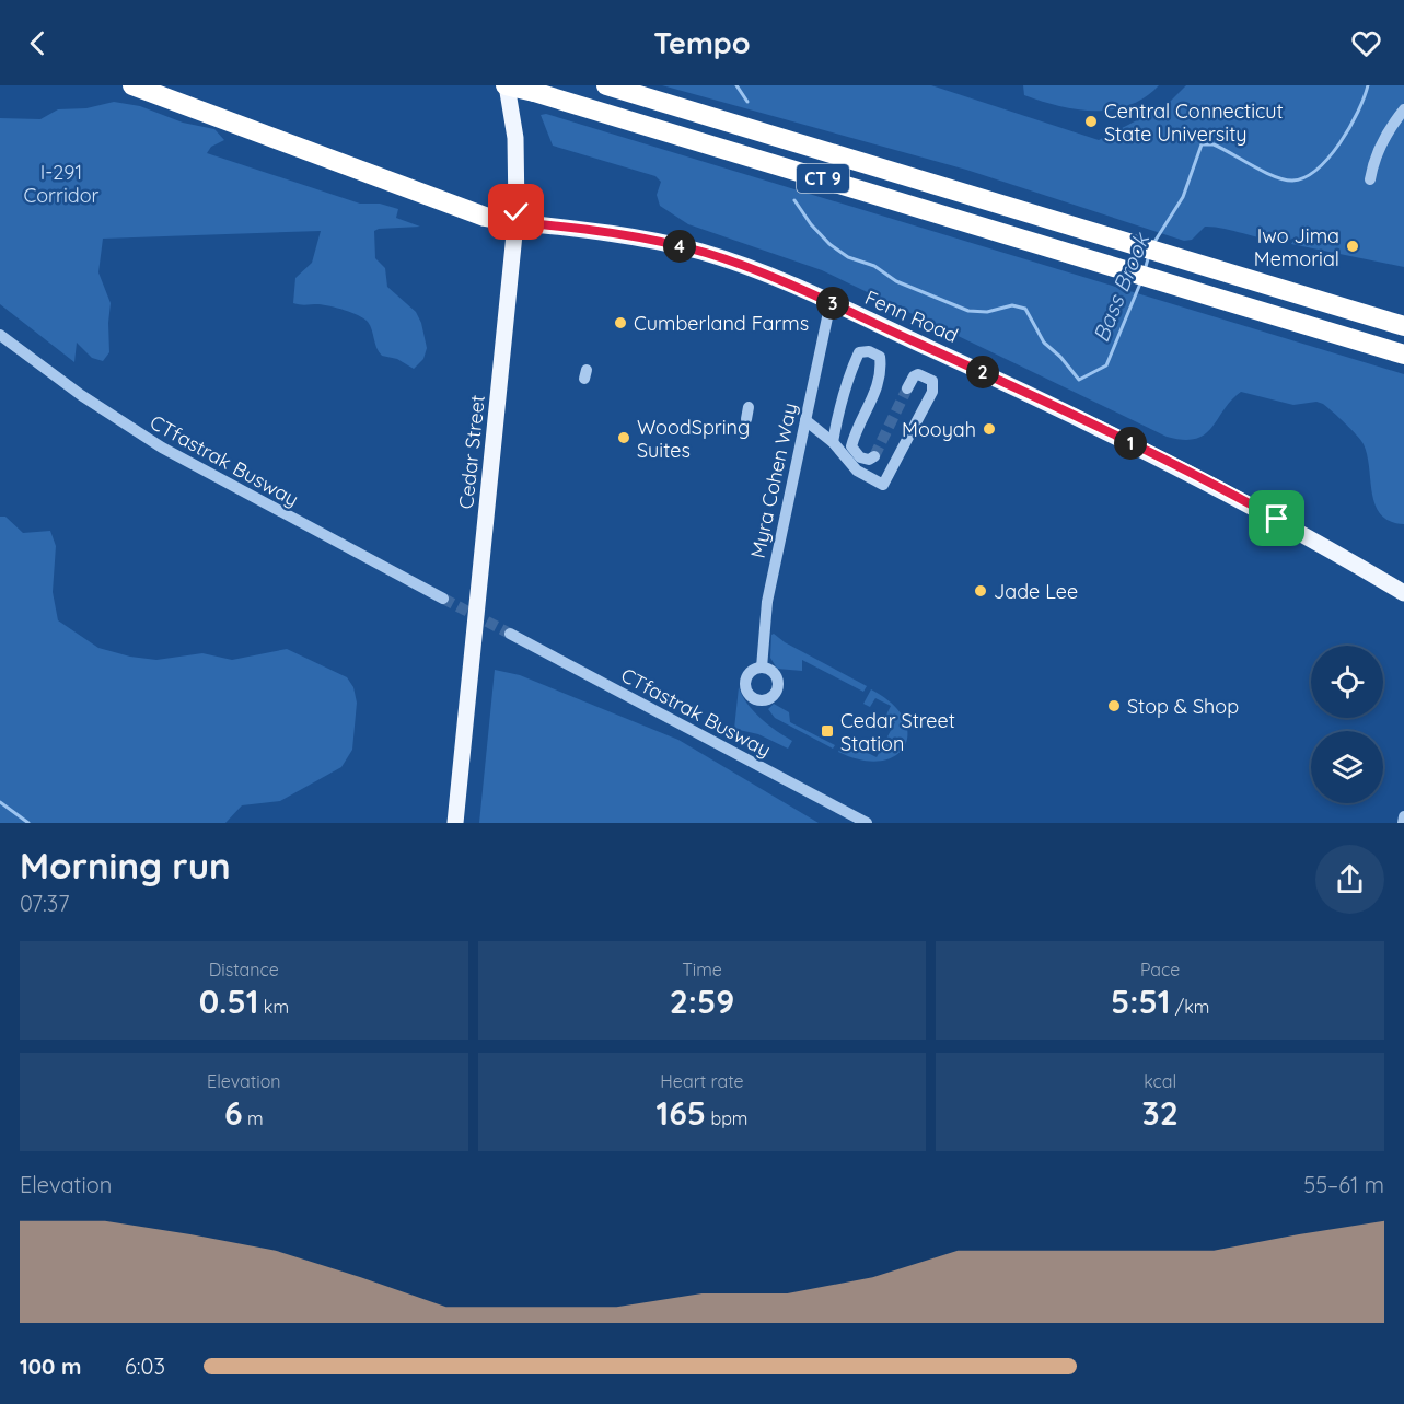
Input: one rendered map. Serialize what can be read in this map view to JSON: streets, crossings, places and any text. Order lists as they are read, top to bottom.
{
  "streets": {
    "highway": ["CT 9"],
    "main road": ["Fenn Road", "Cedar Street"],
    "street": ["CTfastrak Busway", "Myra Cohen Way"]
  },
  "crossings": [
    ["CT 9", "Cedar Street"],
    ["Fenn Road", "Cedar Street"],
    ["Fenn Road", "Myra Cohen Way"]
  ],
  "water": ["Bass Brook"],
  "parks": ["I-291 Corridor"],
  "places": {
    "other": [
      "Central Connecticut State University",
      "Iwo Jima Memorial",
      "Cumberland Farms",
      "Mooyah",
      "WoodSpring Suites",
      "Jade Lee",
      "Stop & Shop"
    ],
    "transit": ["Cedar Street Station"]
  },
  "page": {
    "header": "Tempo",
    "pins": [
      "4",
      "3",
      "2",
      "1"
    ],
    "heading": ["Morning run", "07:37"],
    "stats": [
      ["Distance", "0.51 km"],
      ["Time", "2:59"],
      ["Pace", "5:51 /km"],
      ["Elevation", "6 m"],
      ["Heart rate", "165 bpm"],
      ["kcal", "32"]
    ],
    "chart": ["Elevation", "55–61 m"],
    "list": [
      {
        "name": "100 m",
        "note": "6:03"
      }
    ]
  }
}
